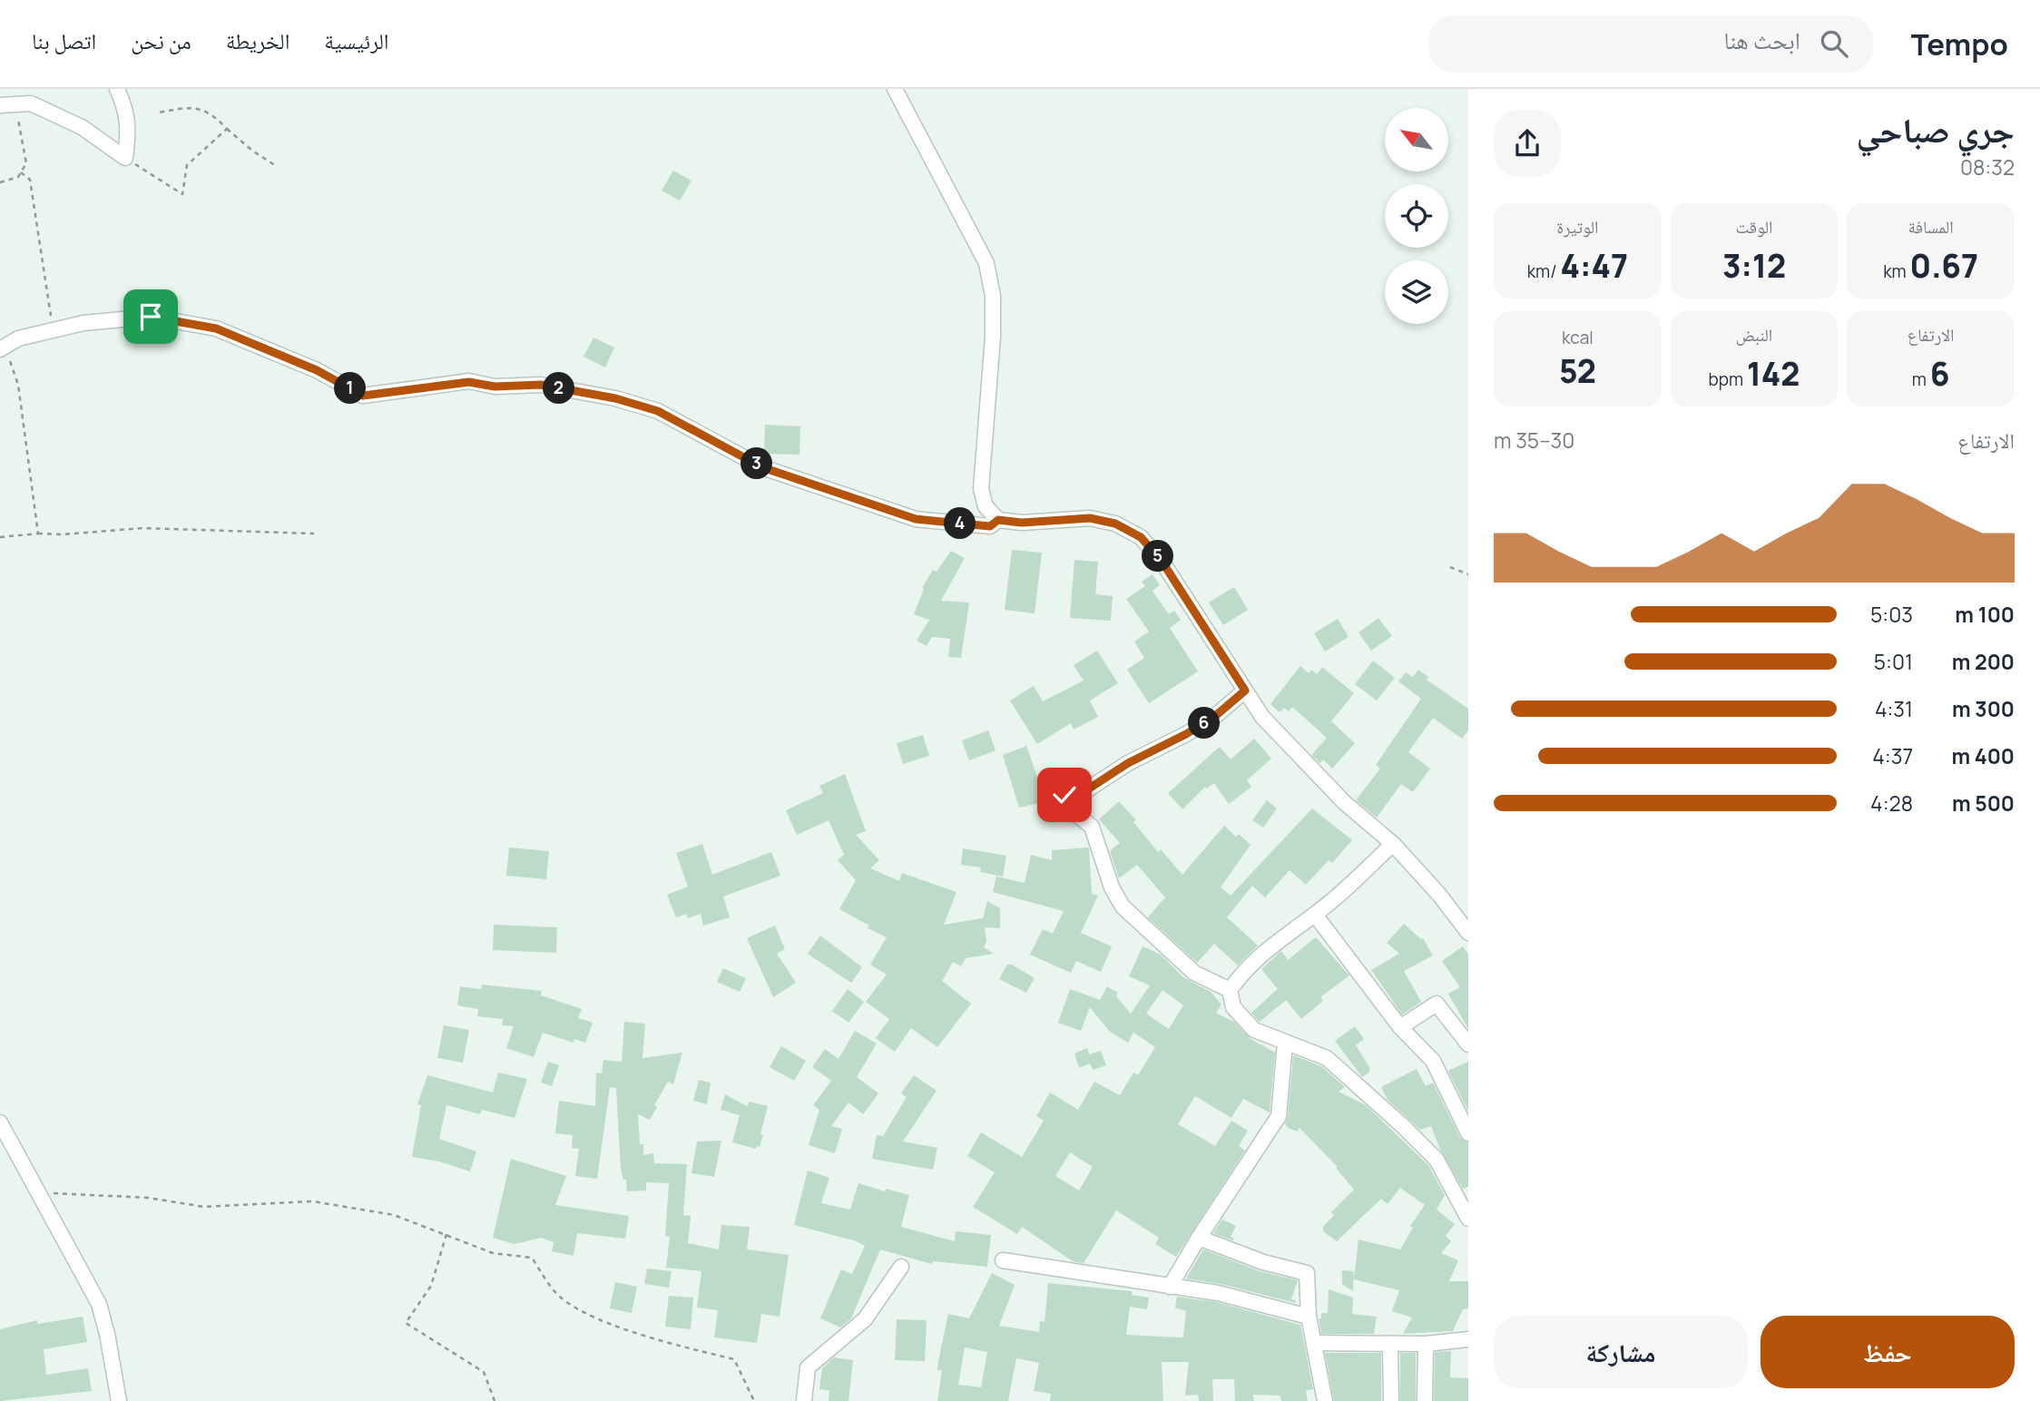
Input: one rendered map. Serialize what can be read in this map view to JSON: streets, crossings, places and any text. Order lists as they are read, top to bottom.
{
  "north": "top left",
  "page": {
    "header": "Tempo",
    "search": "ابحث هنا",
    "nav": [
      "الرئيسية",
      "الخريطة",
      "من نحن",
      "اتصل بنا"
    ],
    "heading": ["جري صباحي", "08:32"],
    "stats": [
      ["المسافة", "0.67 km"],
      ["الوقت", "3:12"],
      ["الوتيرة", "4:47 /km"],
      ["الارتفاع", "6 m"],
      ["النبض", "142 bpm"],
      ["kcal", "52"]
    ],
    "pins": [
      "1",
      "2",
      "3",
      "4",
      "5",
      "6"
    ],
    "chart": ["الارتفاع", "30–35 m"],
    "list": [
      {
        "name": "100 m",
        "note": "5:03"
      },
      {
        "name": "200 m",
        "note": "5:01"
      },
      {
        "name": "300 m",
        "note": "4:31"
      },
      {
        "name": "400 m",
        "note": "4:37"
      },
      {
        "name": "500 m",
        "note": "4:28"
      }
    ],
    "buttons": ["حفظ", "مشاركة"]
  }
}
